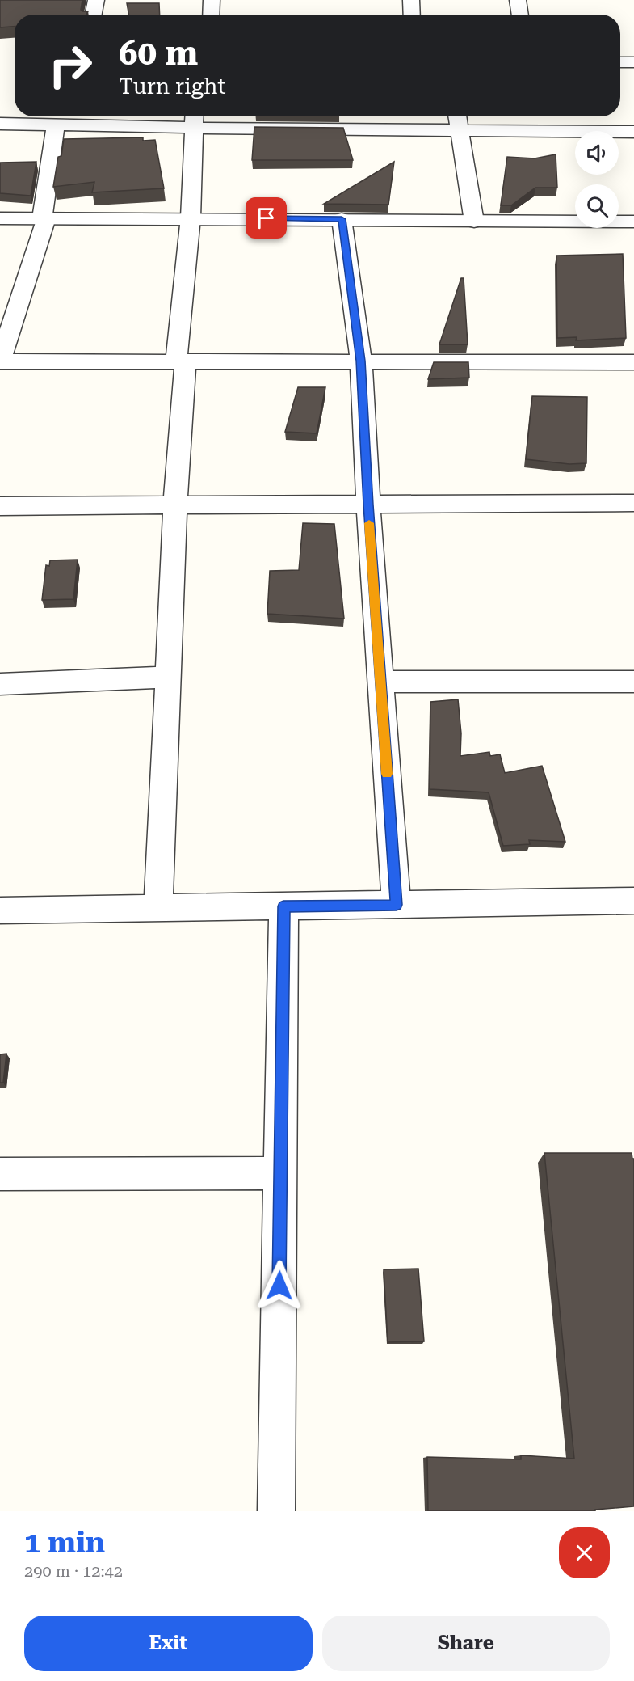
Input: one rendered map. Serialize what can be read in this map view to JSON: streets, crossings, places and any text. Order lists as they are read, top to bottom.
{
  "page": {
    "turn": ["60 m", "Turn right"],
    "heading": ["1 min", "290 m · 12:42"],
    "buttons": ["Exit", "Share"]
  }
}
